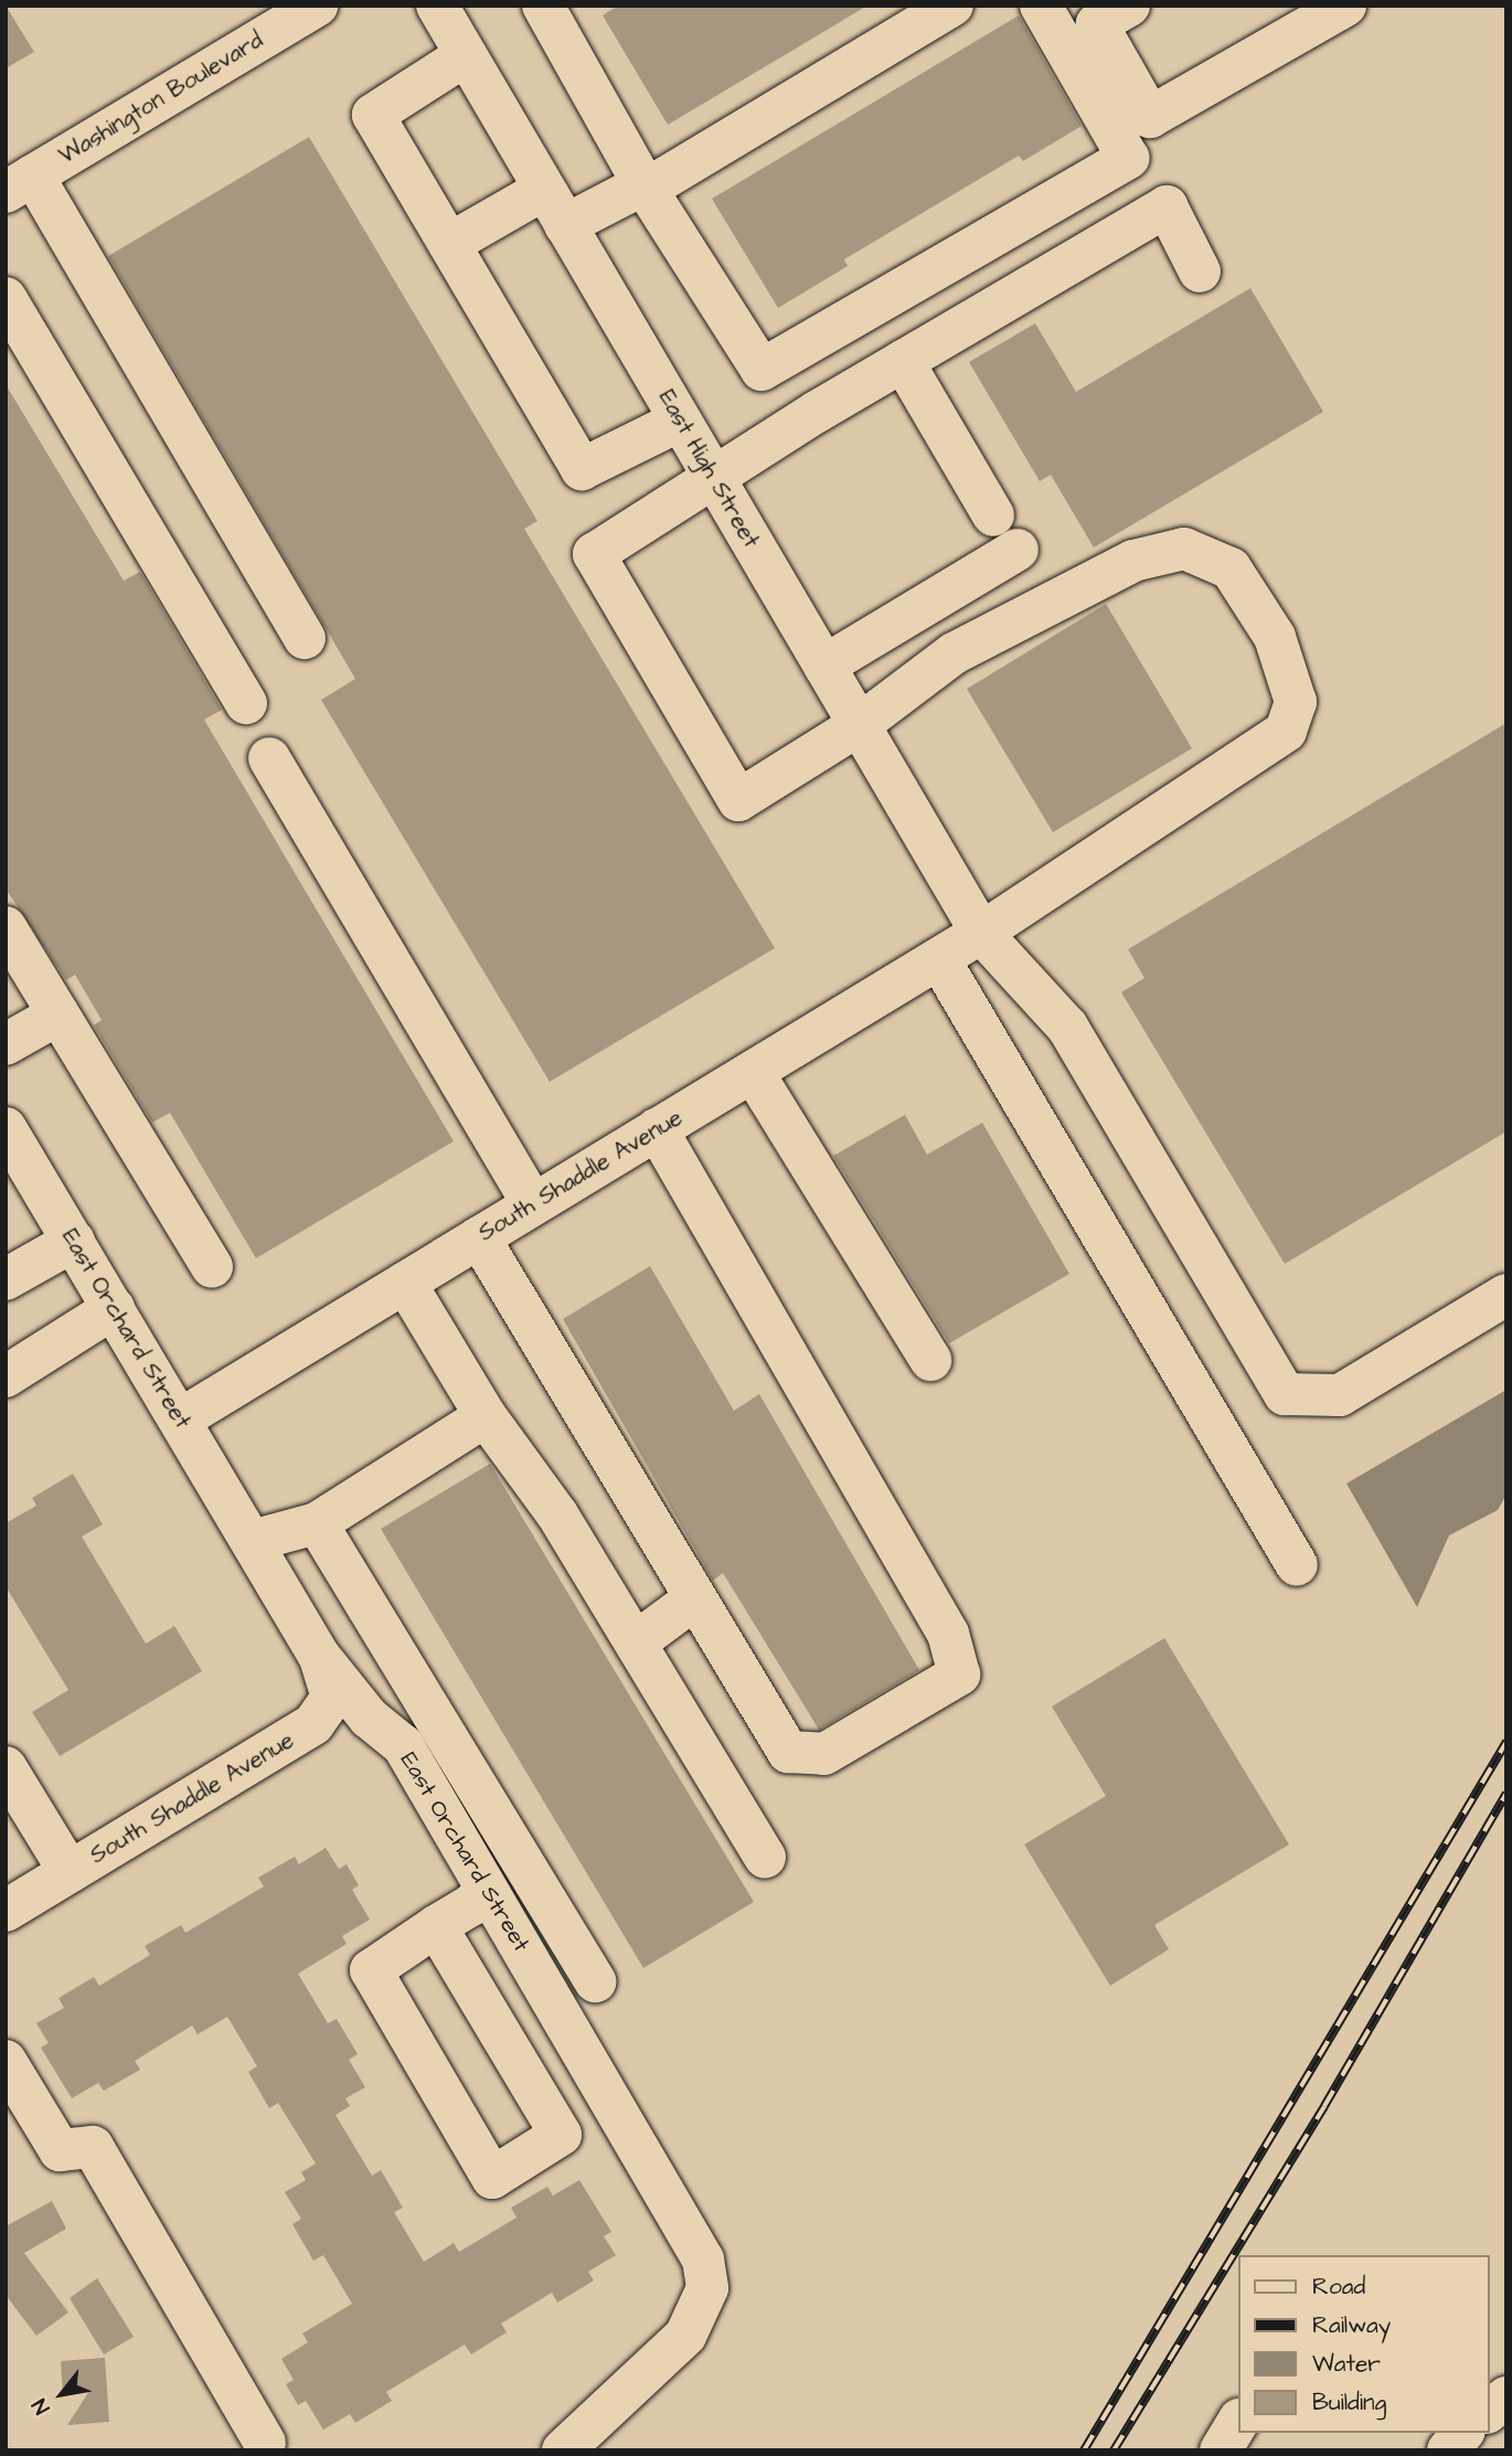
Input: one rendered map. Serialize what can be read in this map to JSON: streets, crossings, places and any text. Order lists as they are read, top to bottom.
{
  "streets": {
    "street": [
      "Washington Boulevard",
      "East High Street",
      "South Shaddle Avenue",
      "East Orchard Street"
    ]
  },
  "crossings": [
    ["East High Street", "South Shaddle Avenue"],
    ["South Shaddle Avenue", "East Orchard Street"]
  ],
  "legend": [
    "Road",
    "Railway",
    "Water",
    "Building"
  ],
  "north": "bottom left"
}
